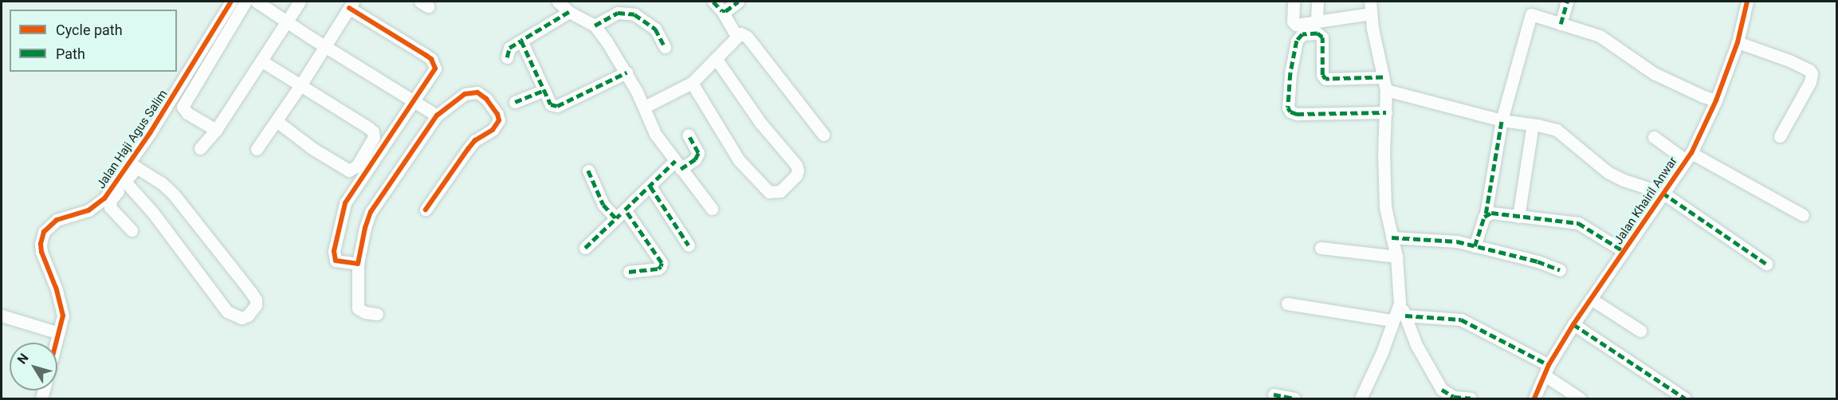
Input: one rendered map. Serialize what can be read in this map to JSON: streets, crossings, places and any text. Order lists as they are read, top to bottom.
{
  "streets": {
    "street": ["Jalan Haji Agus Salim", "Jalan Khairil Anwar"]
  },
  "legend": ["Cycle path", "Path"],
  "north": "top left"
}
